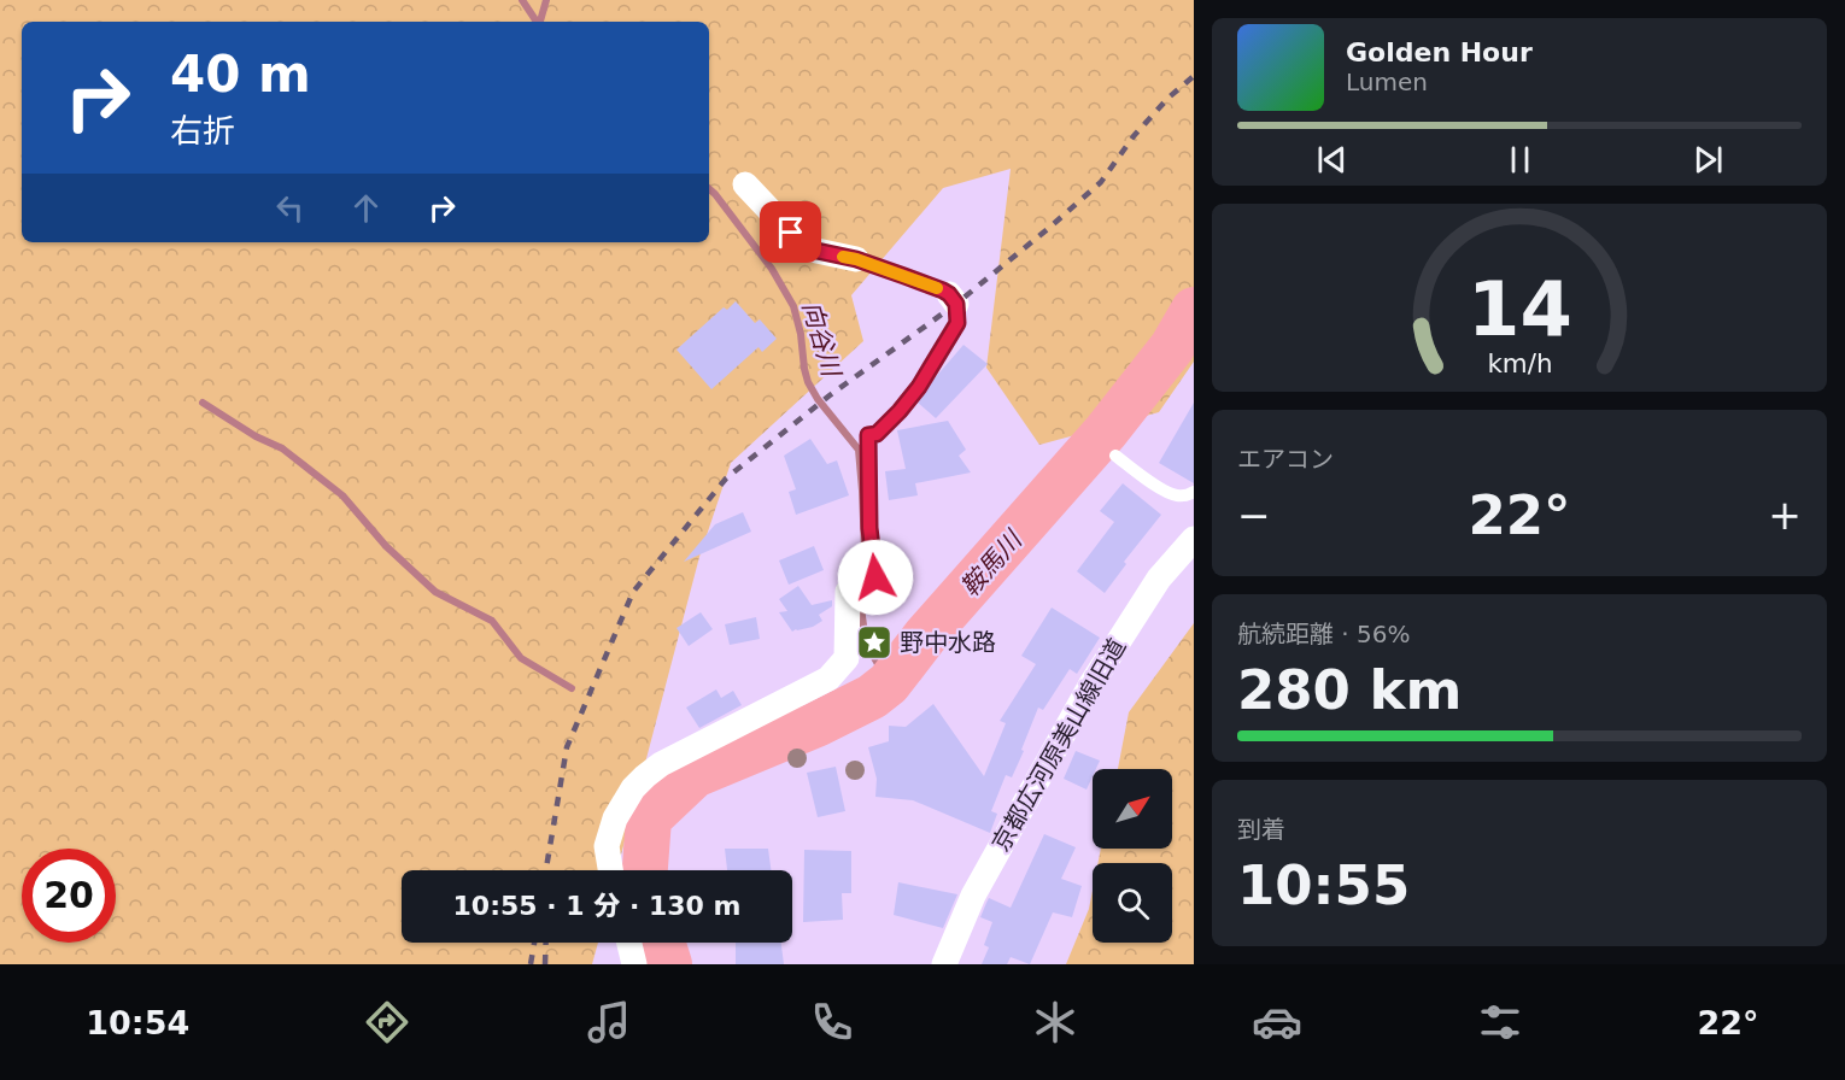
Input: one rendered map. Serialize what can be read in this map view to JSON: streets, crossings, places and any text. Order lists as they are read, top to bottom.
{
  "streets": {
    "street": ["京都広河原美山線旧道"]
  },
  "water": ["向谷川", "鞍馬川"],
  "places": {
    "place": ["野中水路"]
  },
  "north": "top right",
  "page": {
    "turn": ["40 m", "右折"],
    "song": ["Golden Hour", "Lumen"],
    "tile": [
      "エアコン",
      ["航続距離 · 56%", "280 km"],
      ["到着", "10:55"]
    ],
    "heat": ["−", "22°", "+"],
    "limit": "20",
    "trip": "10:55 · 1 分 · 130 m",
    "tabs": ["10:54", "22°"],
    "gauge": ["14", "km/h"]
  }
}
